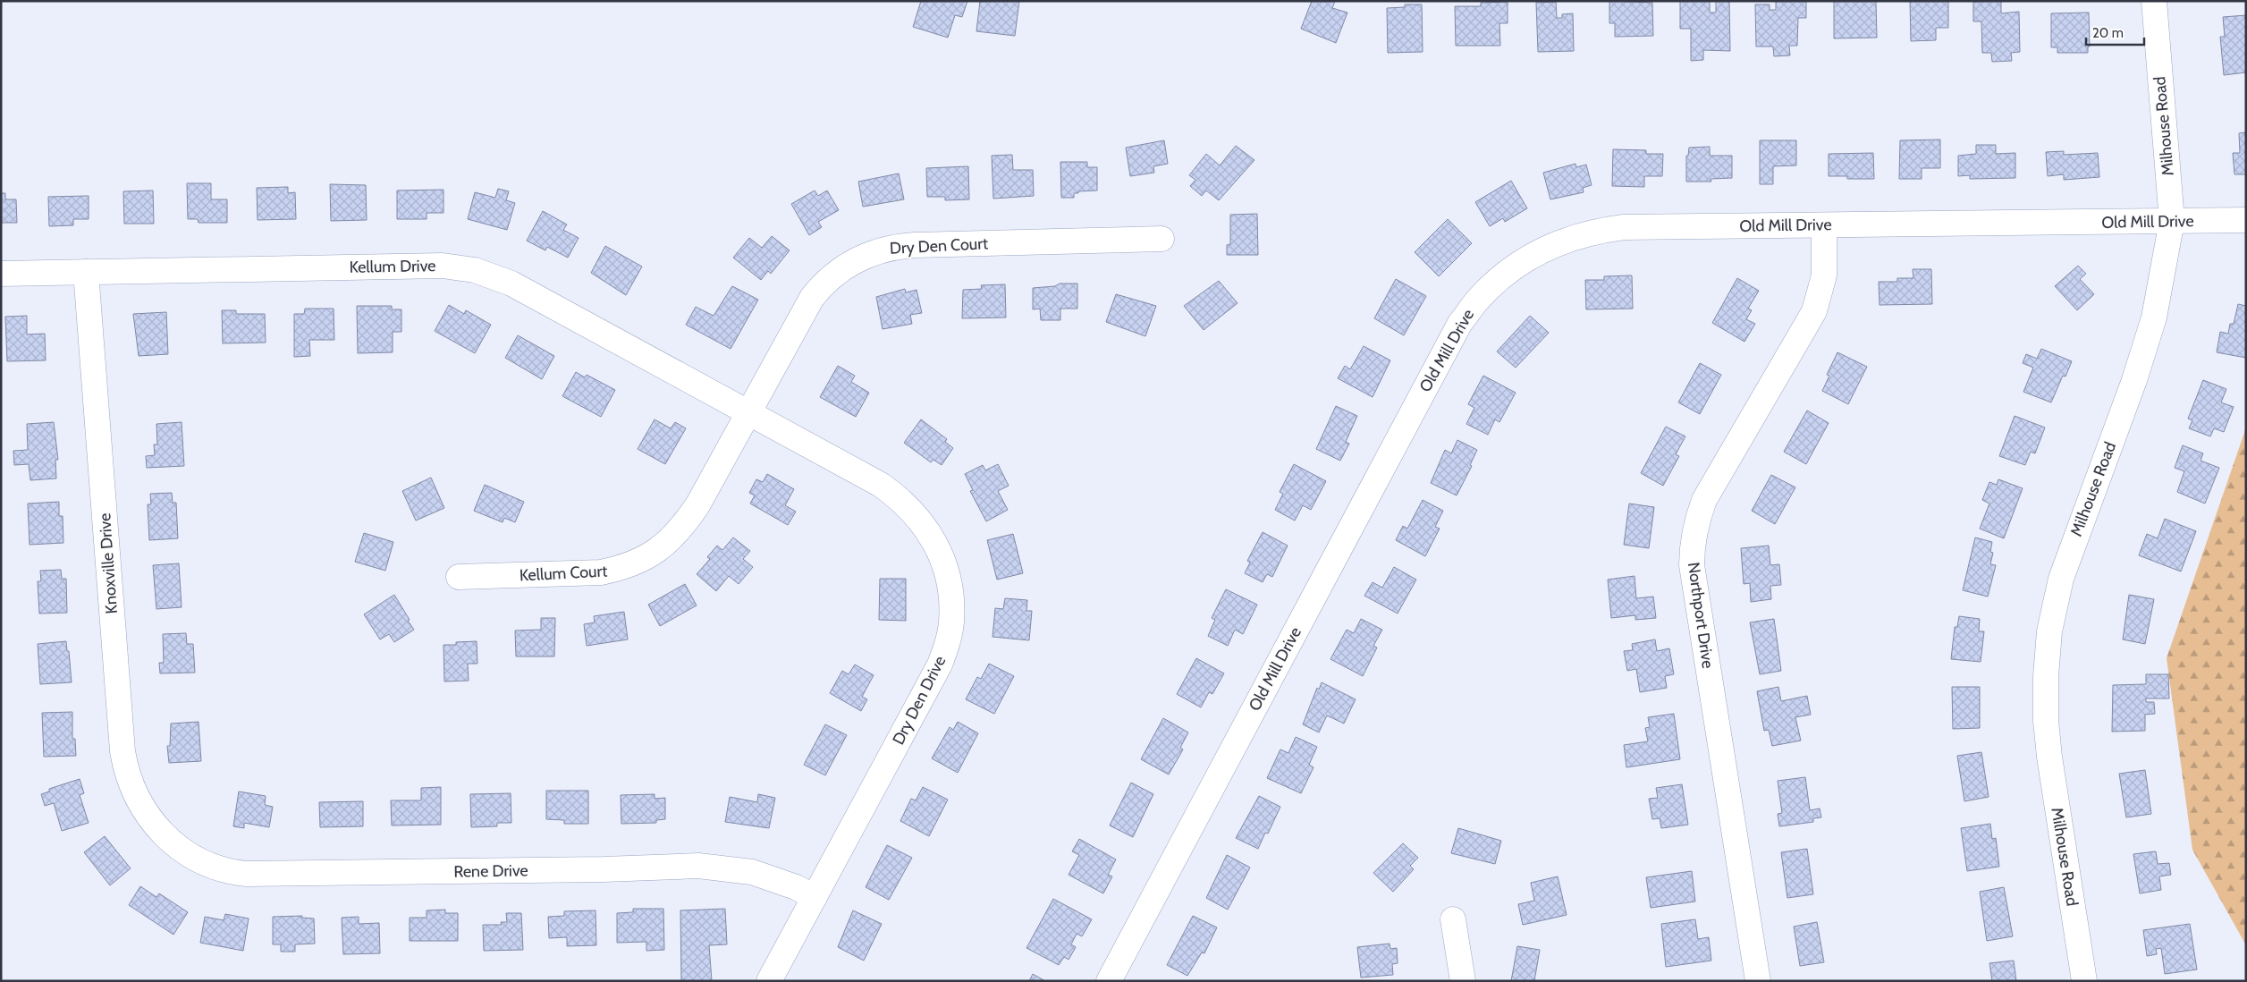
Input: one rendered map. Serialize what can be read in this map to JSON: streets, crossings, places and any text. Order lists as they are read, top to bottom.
{
  "streets": {
    "street": [
      "Milhouse Road",
      "Old Mill Drive",
      "Dry Den Court",
      "Kellum Drive",
      "Knoxville Drive",
      "Kellum Court",
      "Northport Drive",
      "Dry Den Drive",
      "Rene Drive"
    ]
  },
  "crossings": [
    ["Milhouse Road", "Old Mill Drive"],
    ["Old Mill Drive", "Northport Drive"],
    ["Dry Den Court", "Kellum Drive"],
    ["Dry Den Court", "Kellum Court"],
    ["Dry Den Court", "Dry Den Drive"],
    ["Kellum Drive", "Knoxville Drive"],
    ["Kellum Drive", "Kellum Court"],
    ["Kellum Drive", "Dry Den Drive"],
    ["Knoxville Drive", "Rene Drive"],
    ["Kellum Court", "Dry Den Drive"],
    ["Dry Den Drive", "Rene Drive"]
  ],
  "scale_bar": "20 m"
}
